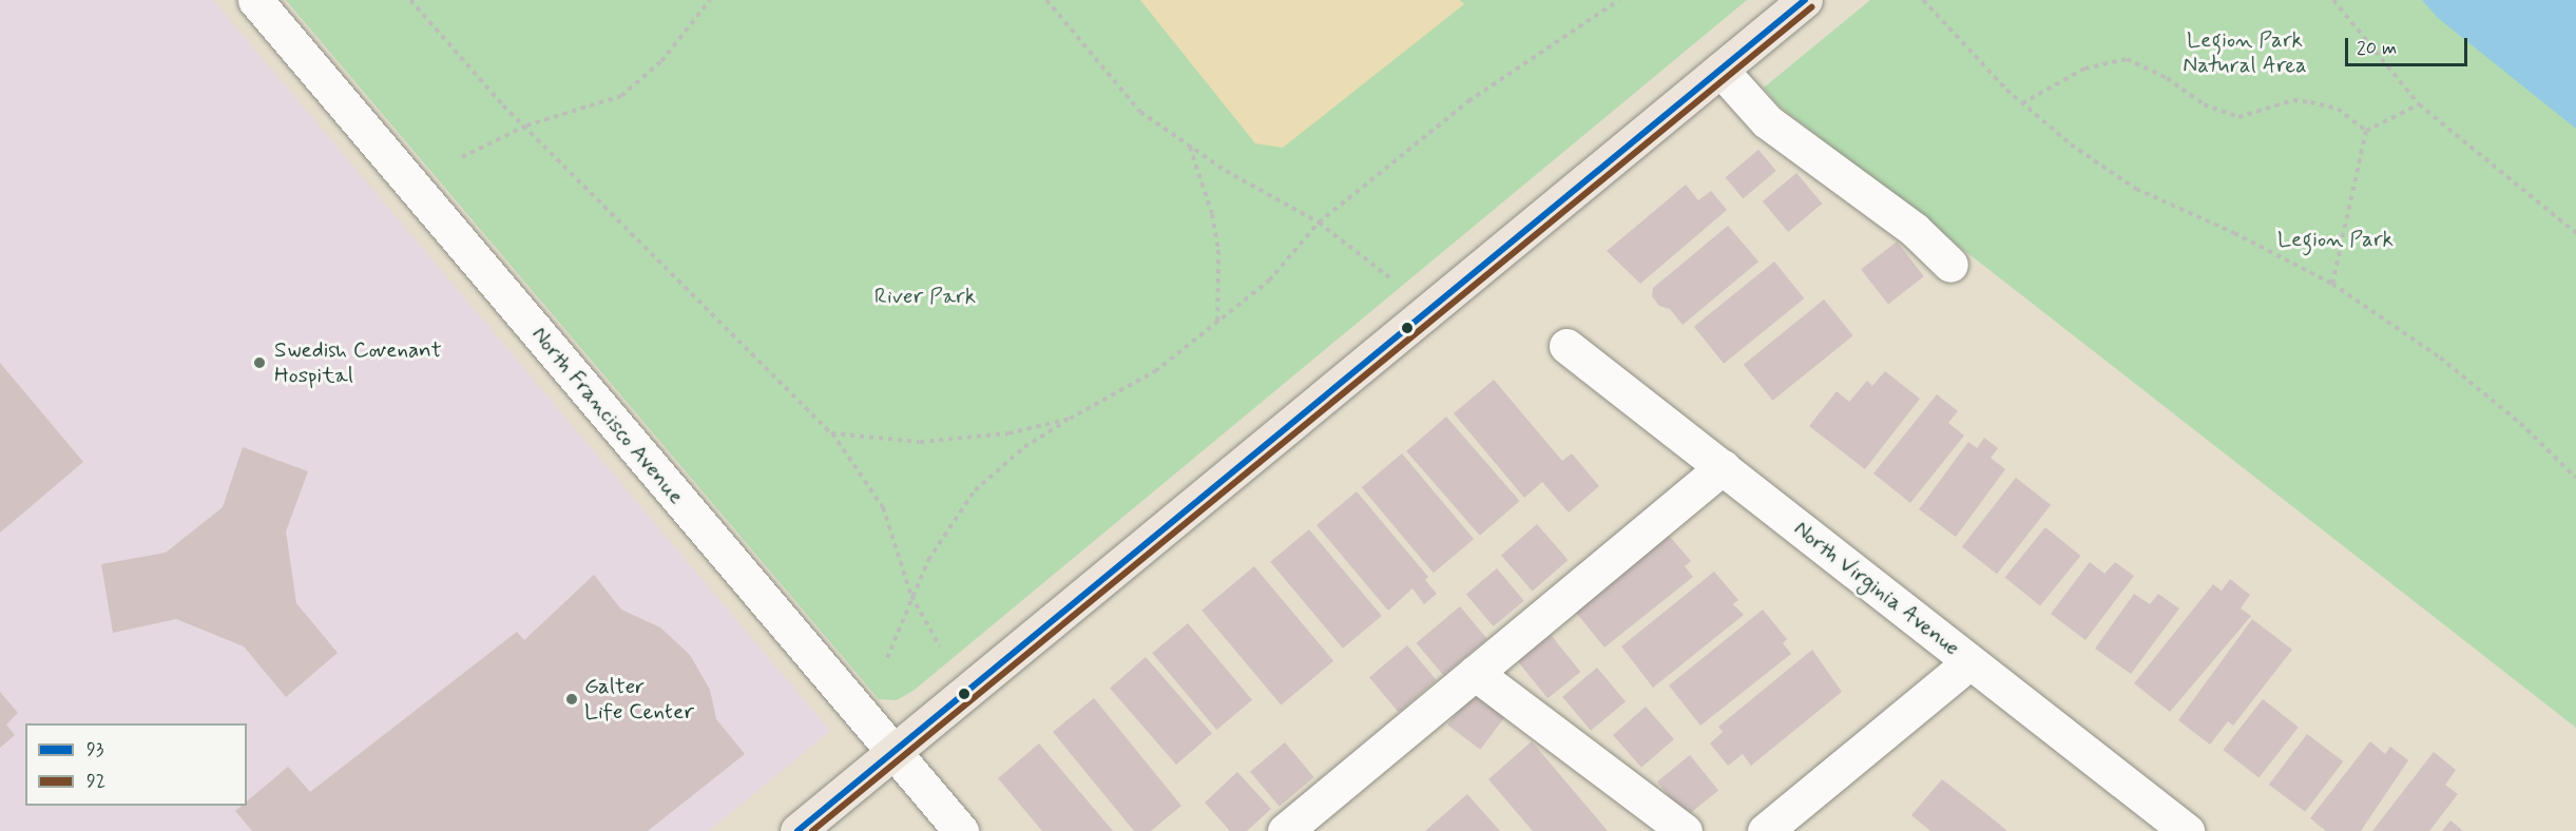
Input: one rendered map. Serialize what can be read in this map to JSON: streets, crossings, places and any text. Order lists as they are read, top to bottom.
{
  "streets": {
    "street": ["North Francisco Avenue", "North Virginia Avenue"]
  },
  "parks": ["Legion Park Natural Area", "Legion Park", "River Park"],
  "places": ["Swedish Covenant Hospital", "Galter Life Center"],
  "lines": ["transit line 93", "transit line 92"],
  "legend": ["93", "92"],
  "scale_bar": "20 m"
}
